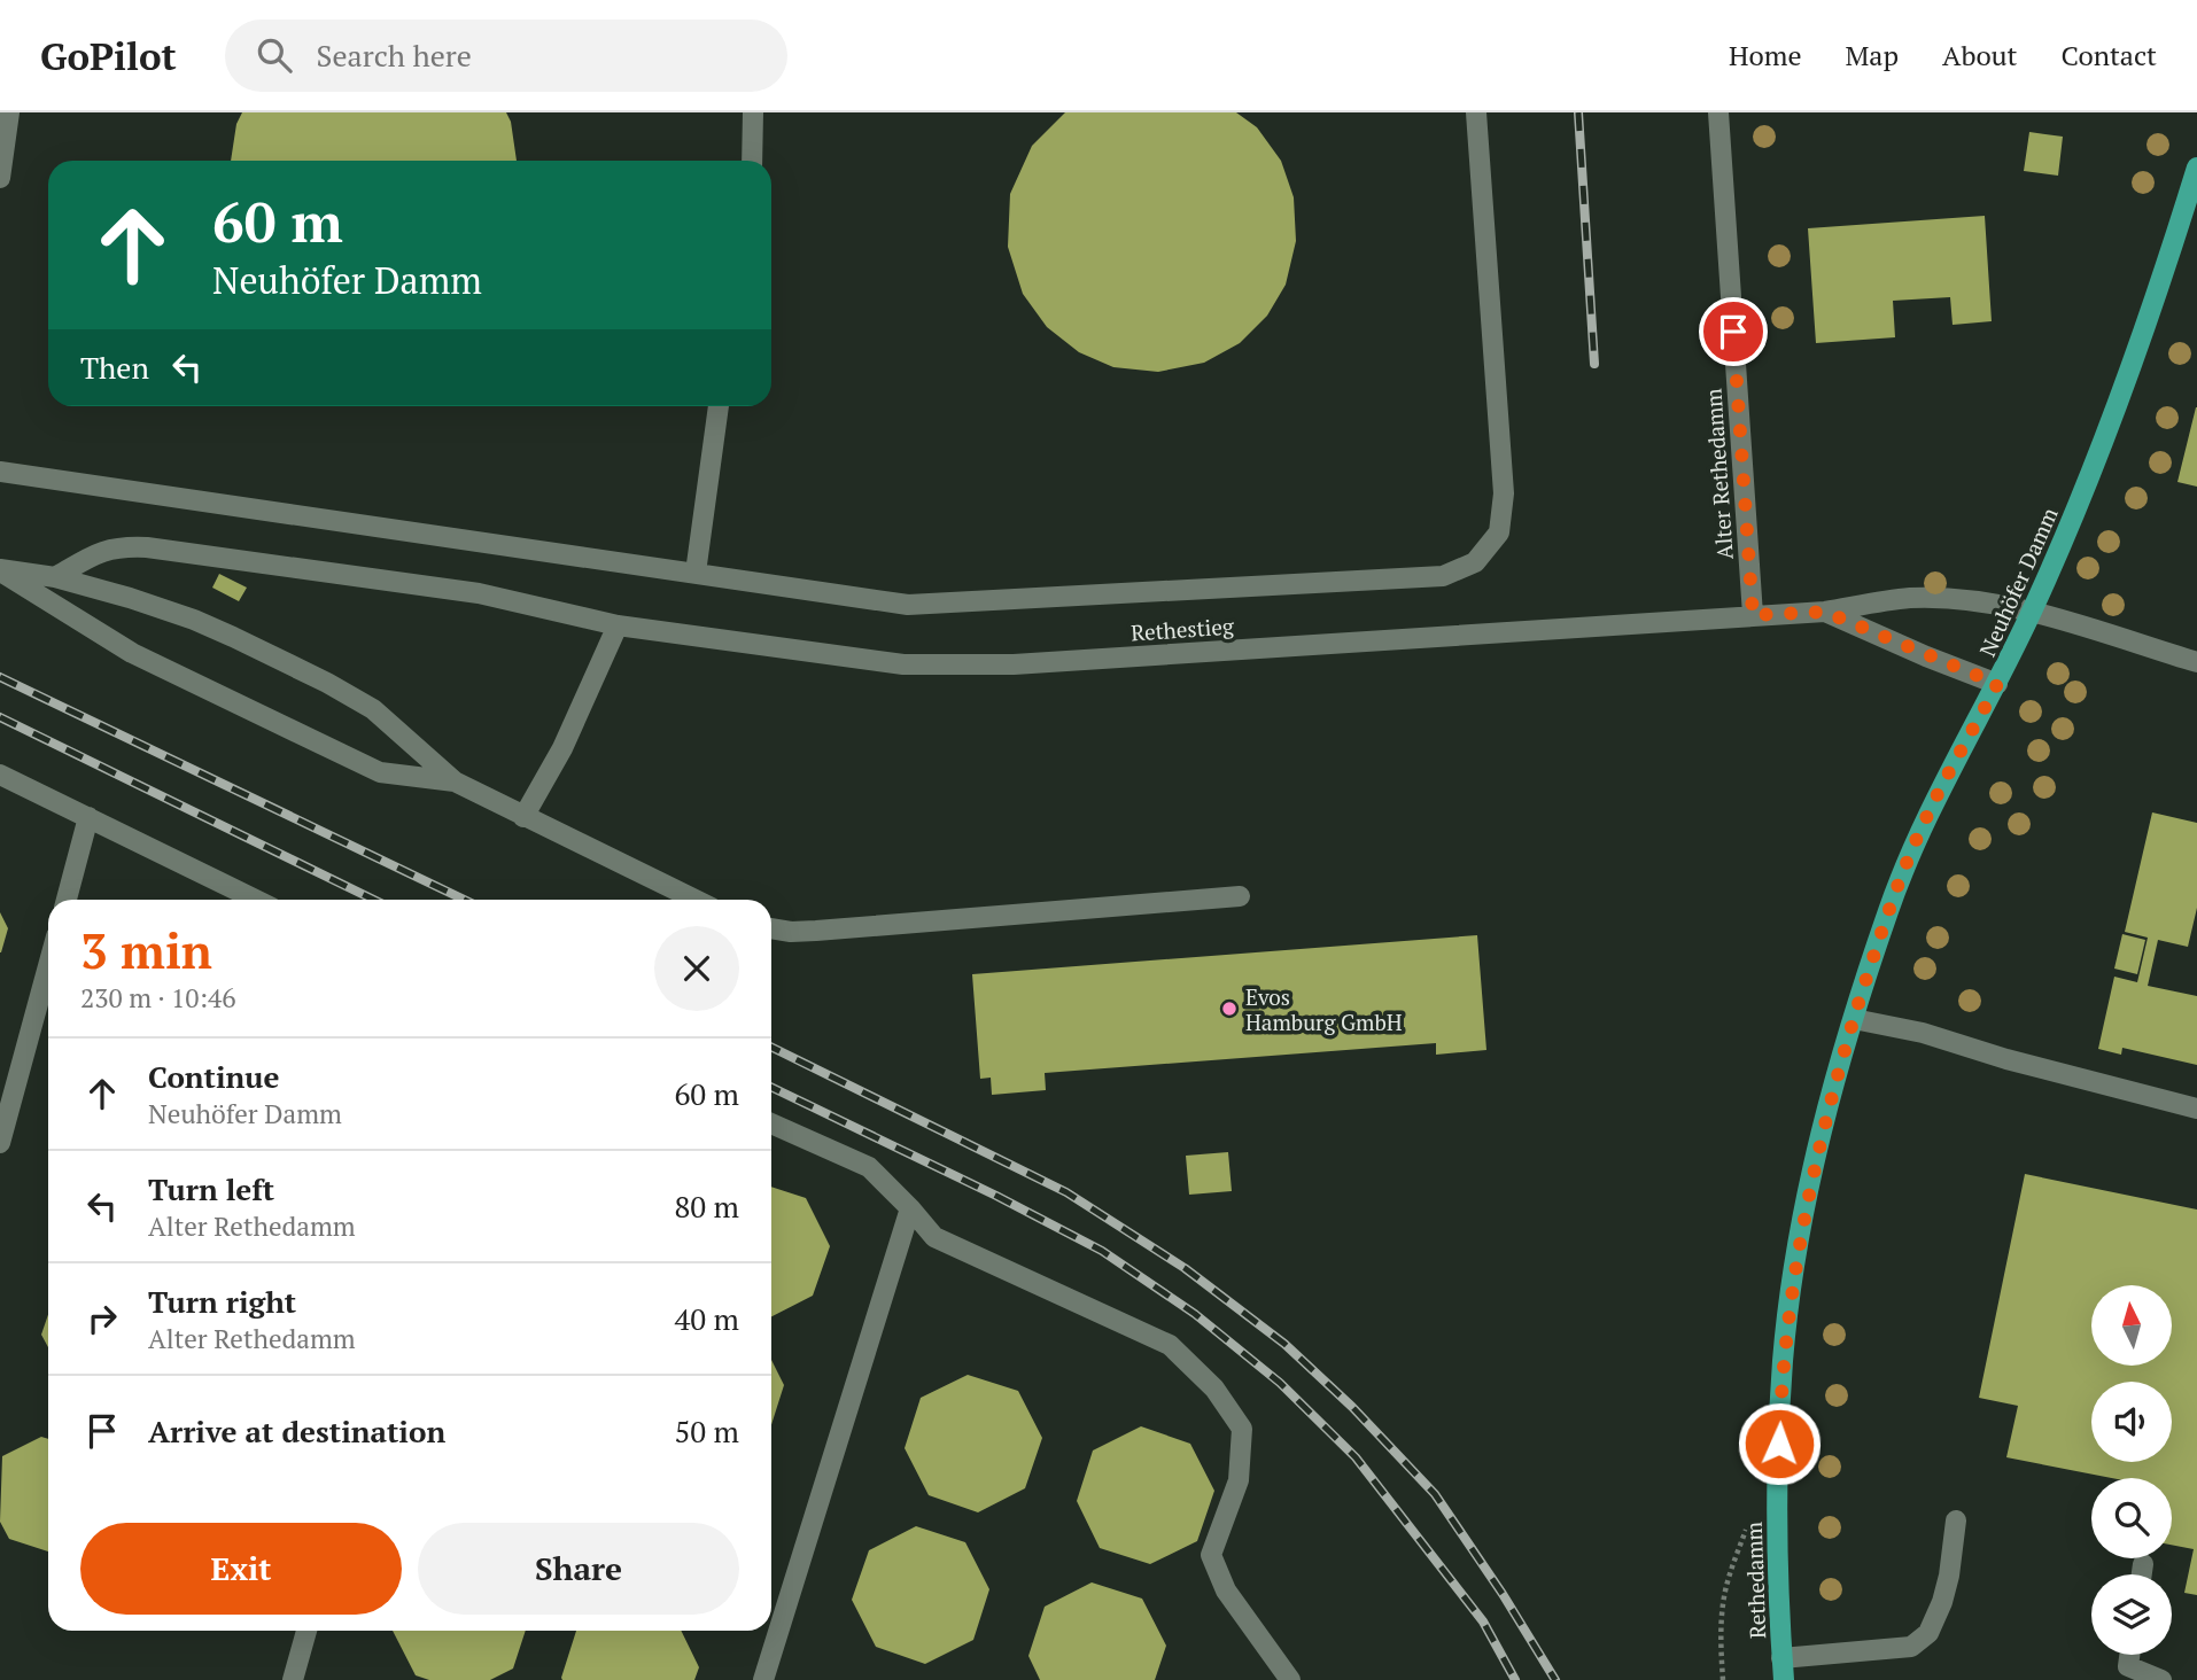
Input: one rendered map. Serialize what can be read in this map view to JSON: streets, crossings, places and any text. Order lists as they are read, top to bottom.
{
  "streets": {
    "main road": ["Neuhöfer Damm", "Rethedamm"],
    "street": ["Alter Rethedamm", "Rethestieg"]
  },
  "crossings": [
    ["Alter Rethedamm", "Rethestieg"],
    ["Neuhöfer Damm", "Rethedamm"]
  ],
  "places": ["Evos Hamburg GmbH"],
  "north": "top",
  "page": {
    "header": "GoPilot",
    "search": "Search here",
    "nav": [
      "Home",
      "Map",
      "About",
      "Contact"
    ],
    "turn": ["60 m", "Neuhöfer Damm"],
    "then": "Then",
    "heading": ["3 min", "230 m · 10:46"],
    "list": [
      {
        "name": "Continue",
        "note": "Neuhöfer Damm",
        "value": "60 m"
      },
      {
        "name": "Turn left",
        "note": "Alter Rethedamm",
        "value": "80 m"
      },
      {
        "name": "Turn right",
        "note": "Alter Rethedamm",
        "value": "40 m"
      },
      {
        "name": "Arrive at destination",
        "value": "50 m"
      }
    ],
    "buttons": ["Exit", "Share"]
  }
}
